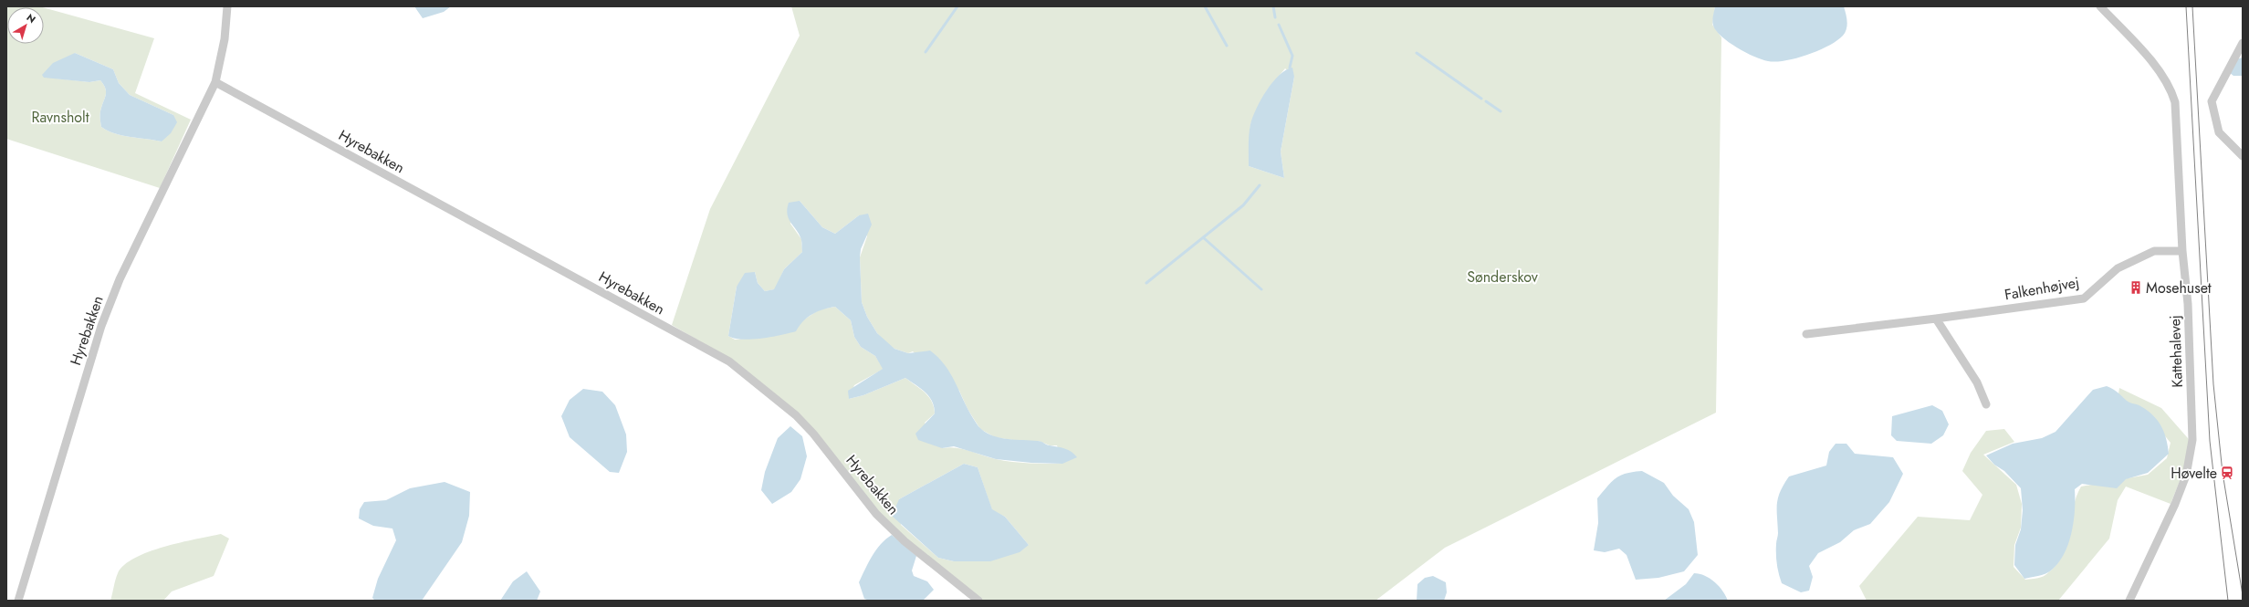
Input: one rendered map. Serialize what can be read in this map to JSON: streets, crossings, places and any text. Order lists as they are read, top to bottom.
{
  "streets": {
    "street": ["Hyrebakken", "Falkenhøjvej", "Kattehalevej"]
  },
  "crossings": [
    ["Falkenhøjvej", "Kattehalevej"]
  ],
  "parks": ["Ravnsholt", "Sønderskov"],
  "places": {
    "building": ["Mosehuset"],
    "station": ["Høvelte"]
  },
  "north": "top right"
}
